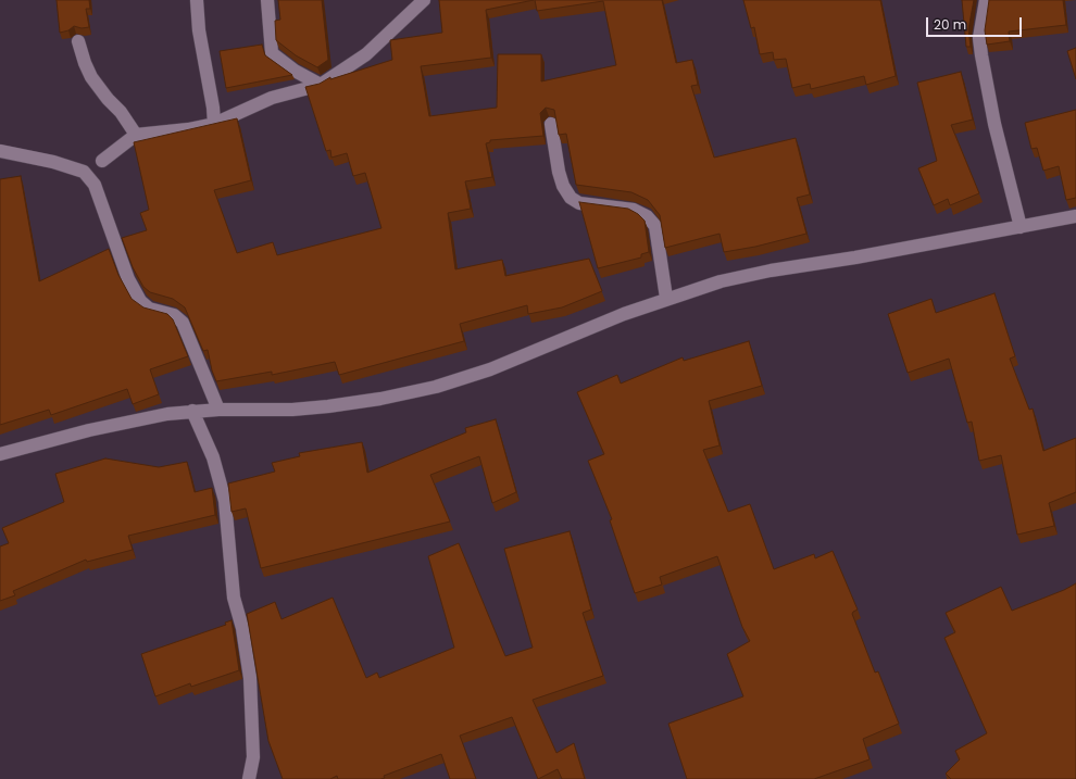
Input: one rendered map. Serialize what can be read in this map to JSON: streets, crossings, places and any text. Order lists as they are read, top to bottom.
{
  "scale_bar": "20 m"
}
